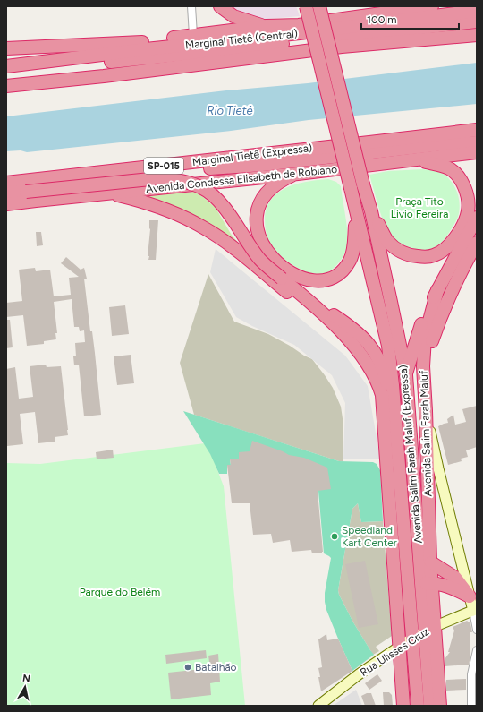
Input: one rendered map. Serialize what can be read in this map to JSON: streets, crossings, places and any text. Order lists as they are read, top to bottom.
{
  "streets": {
    "highway": [
      "Marginal Tietê (Central)",
      "Marginal Tietê (Expressa)",
      "SP-015",
      "Avenida Condessa Elisabeth de Robiano",
      "Avenida Salim Farah Maluf",
      "Avenida Salim Farah Maluf (Expressa)"
    ],
    "street": ["Rua Ulisses Cruz"]
  },
  "crossings": [
    ["Marginal Tietê (Expressa)", "SP-015"],
    ["Avenida Salim Farah Maluf", "Avenida Salim Farah Maluf (Expressa)"],
    ["Avenida Salim Farah Maluf (Expressa)", "Rua Ulisses Cruz"]
  ],
  "water": ["Rio Tietê"],
  "parks": ["Praça Tito Livio Fereira", "Parque do Belém"],
  "places": ["Speedland Kart Center", "Batalhão"],
  "scale_bar": "100 m",
  "north": "top"
}
